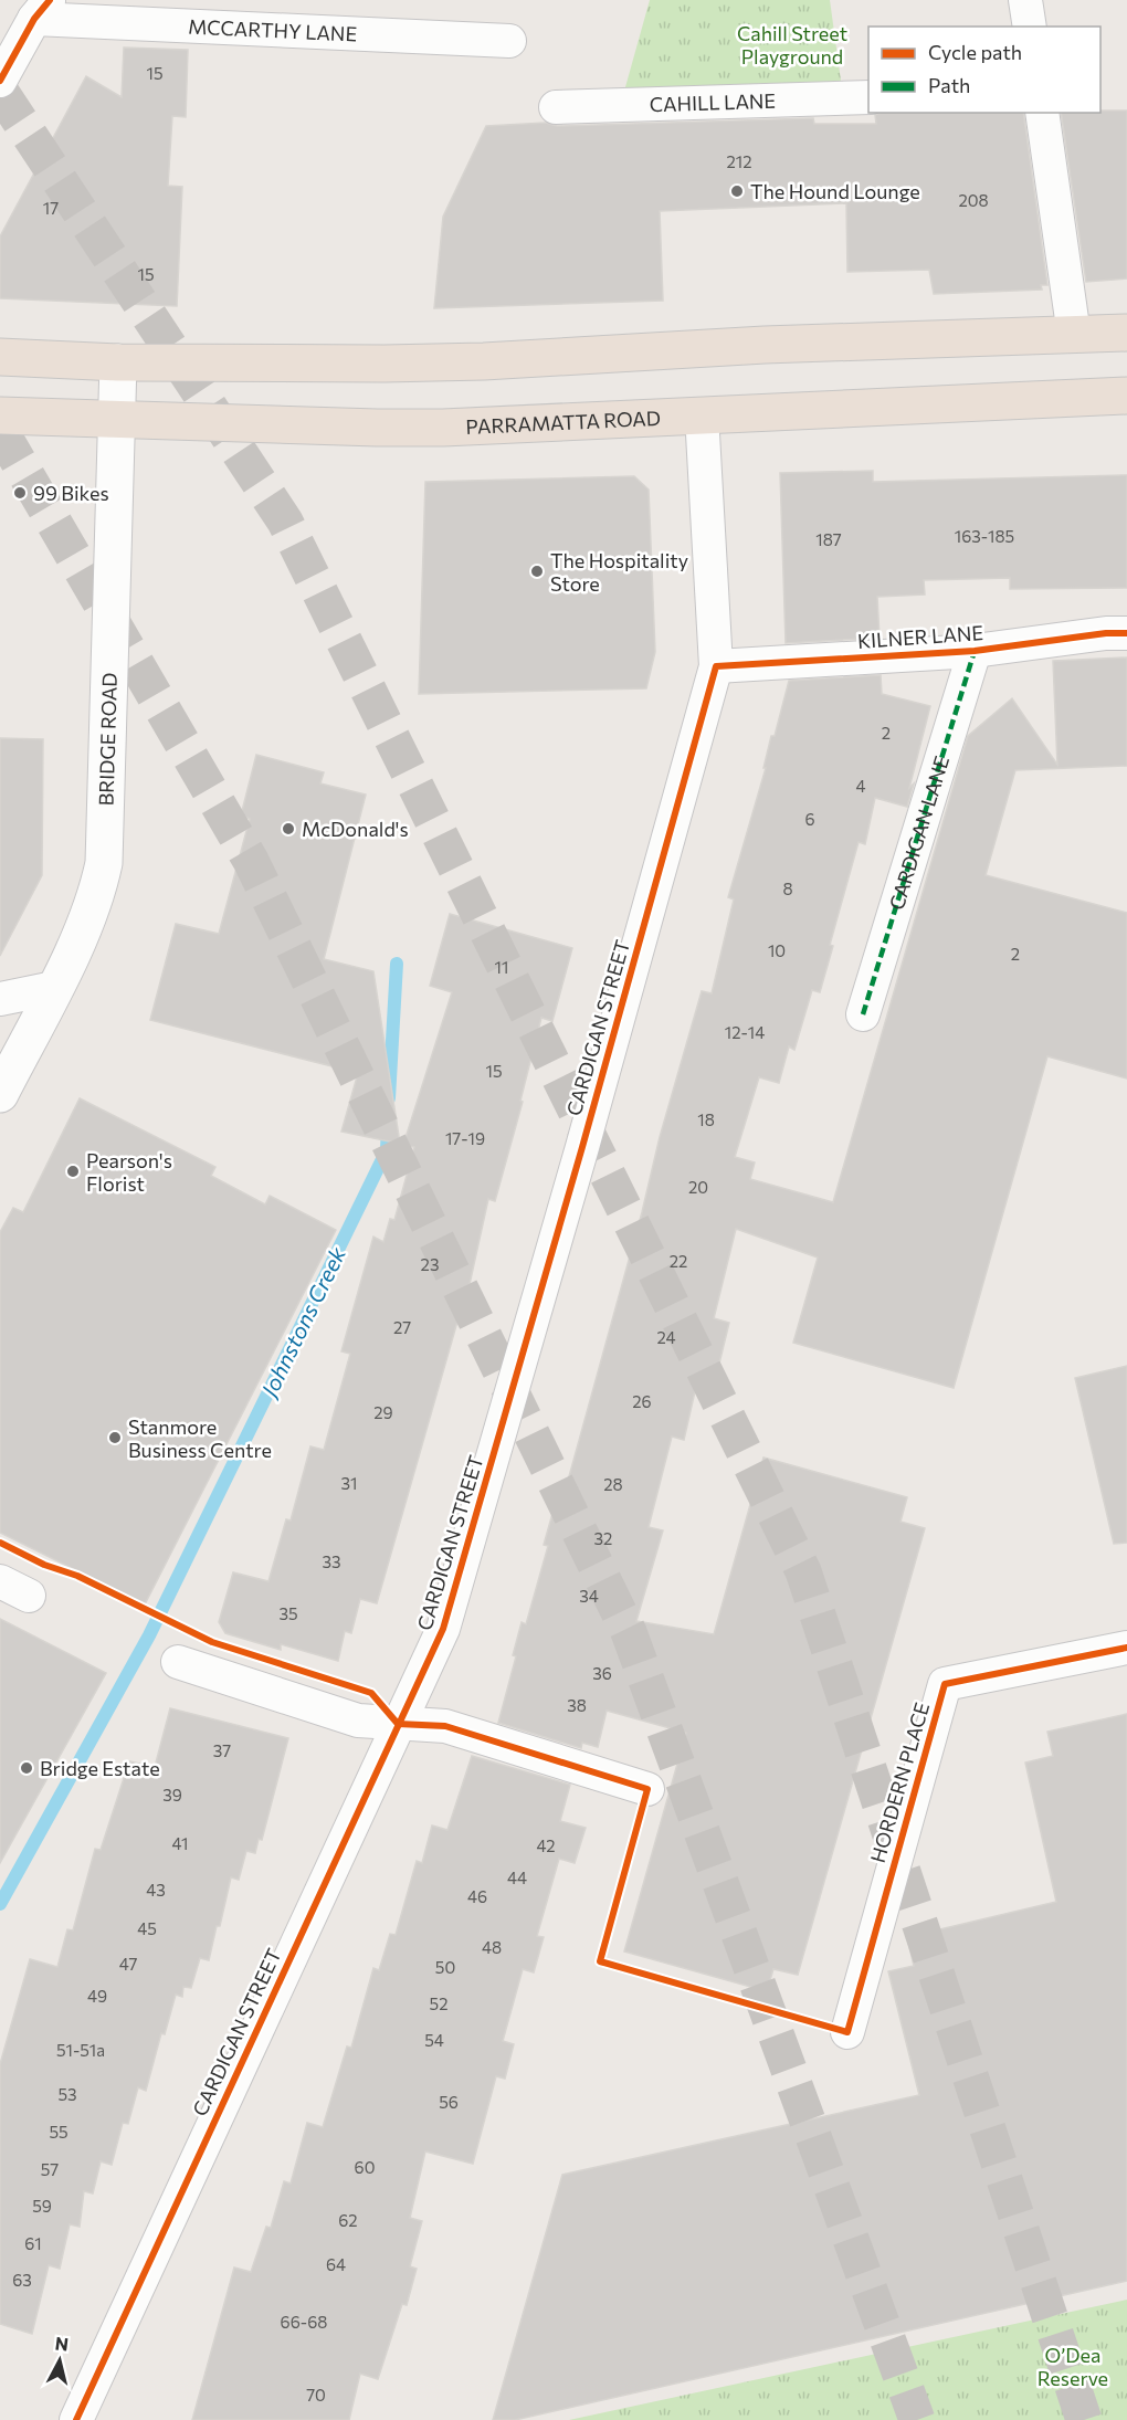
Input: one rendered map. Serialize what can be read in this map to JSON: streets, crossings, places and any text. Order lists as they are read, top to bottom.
{
  "streets": {
    "highway": ["PARRAMATTA ROAD"],
    "main road": ["BRIDGE ROAD"],
    "street": [
      "MCCARTHY LANE",
      "CAHILL LANE",
      "KILNER LANE",
      "CARDIGAN LANE",
      "CARDIGAN STREET",
      "HORDERN PLACE"
    ]
  },
  "crossings": [
    ["PARRAMATTA ROAD", "BRIDGE ROAD"],
    ["PARRAMATTA ROAD", "CARDIGAN STREET"],
    ["KILNER LANE", "CARDIGAN LANE"],
    ["KILNER LANE", "CARDIGAN STREET"]
  ],
  "water": ["Johnstons Creek"],
  "parks": ["Cahill Street Playground", "O’Dea Reserve"],
  "places": [
    "The Hound Lounge",
    "99 Bikes",
    "The Hospitality Store",
    "McDonald's",
    "Pearson's Florist",
    "Stanmore Business Centre",
    "Bridge Estate"
  ],
  "house_numbers": [
    "15",
    "212",
    "208",
    "17",
    "15",
    "163-185",
    "187",
    "2",
    "4",
    "6",
    "8",
    "10",
    "2",
    "11",
    "12-14",
    "15",
    "18",
    "17-19",
    "20",
    "22",
    "23",
    "27",
    "24",
    "26",
    "29",
    "31",
    "28",
    "32",
    "33",
    "34",
    "35",
    "36",
    "38",
    "37",
    "39",
    "41",
    "42",
    "44",
    "43",
    "46",
    "45",
    "48",
    "47",
    "50",
    "49",
    "52",
    "54",
    "51-51a",
    "53",
    "56",
    "55",
    "60",
    "57",
    "59",
    "62",
    "61",
    "64",
    "63",
    "66-68",
    "70"
  ],
  "legend": ["Cycle path", "Path"],
  "north": "top"
}
